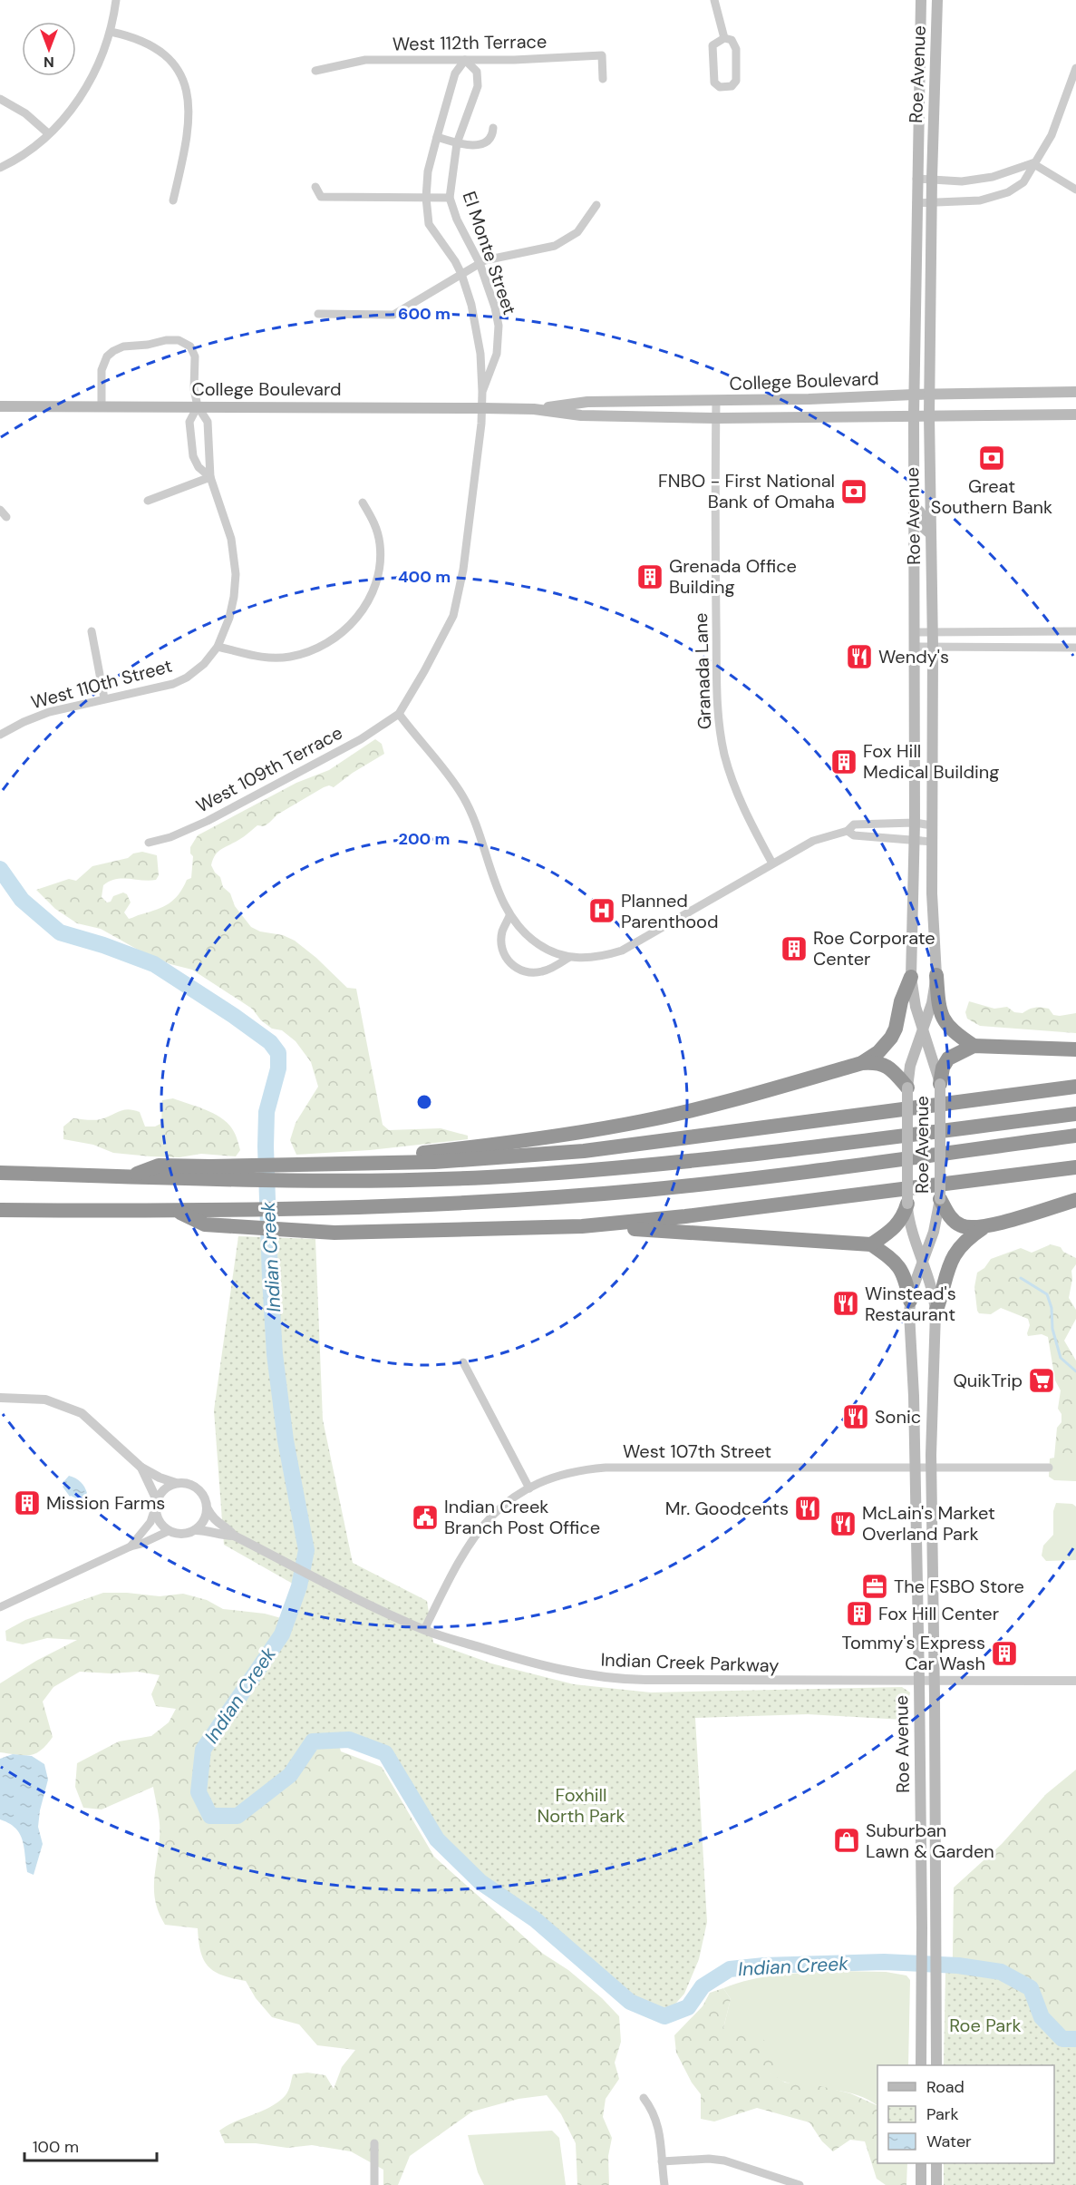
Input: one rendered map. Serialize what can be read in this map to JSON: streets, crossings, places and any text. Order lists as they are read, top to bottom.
{
  "streets": {
    "main road": ["Roe Avenue", "College Boulevard"],
    "street": [
      "West 112th Terrace",
      "El Monte Street",
      "Granada Lane",
      "West 110th Street",
      "West 109th Terrace",
      "West 107th Street",
      "Indian Creek Parkway"
    ]
  },
  "crossings": [
    ["West 112th Terrace", "El Monte Street"],
    ["Roe Avenue", "College Boulevard"],
    ["Roe Avenue", "West 107th Street"],
    ["Roe Avenue", "Indian Creek Parkway"],
    ["El Monte Street", "College Boulevard"],
    ["El Monte Street", "West 109th Terrace"],
    ["College Boulevard", "Granada Lane"],
    ["West 107th Street", "Indian Creek Parkway"]
  ],
  "water": ["Indian Creek"],
  "parks": ["Foxhill North Park", "Roe Park"],
  "places": {
    "bank": ["Great Southern Bank", "FNBO - First National Bank of Omaha"],
    "building": [
      "Grenada Office Building",
      "Fox Hill Medical Building",
      "Roe Corporate Center",
      "Mission Farms",
      "Fox Hill Center",
      "Tommy's Express Car Wash"
    ],
    "restaurant": [
      "Wendy's",
      "Winstead's Restaurant",
      "Sonic",
      "Mr. Goodcents",
      "McLain's Market Overland Park"
    ],
    "hospital": ["Planned Parenthood"],
    "supermarket": ["QuikTrip"],
    "public building": ["Indian Creek Branch Post Office"],
    "office": ["The FSBO Store"],
    "shop": ["Suburban Lawn & Garden"]
  },
  "legend": ["Road", "Park", "Water"],
  "scale_bar": "100 m",
  "north": "bottom",
  "rings": ["600 m", "400 m", "200 m"]
}
